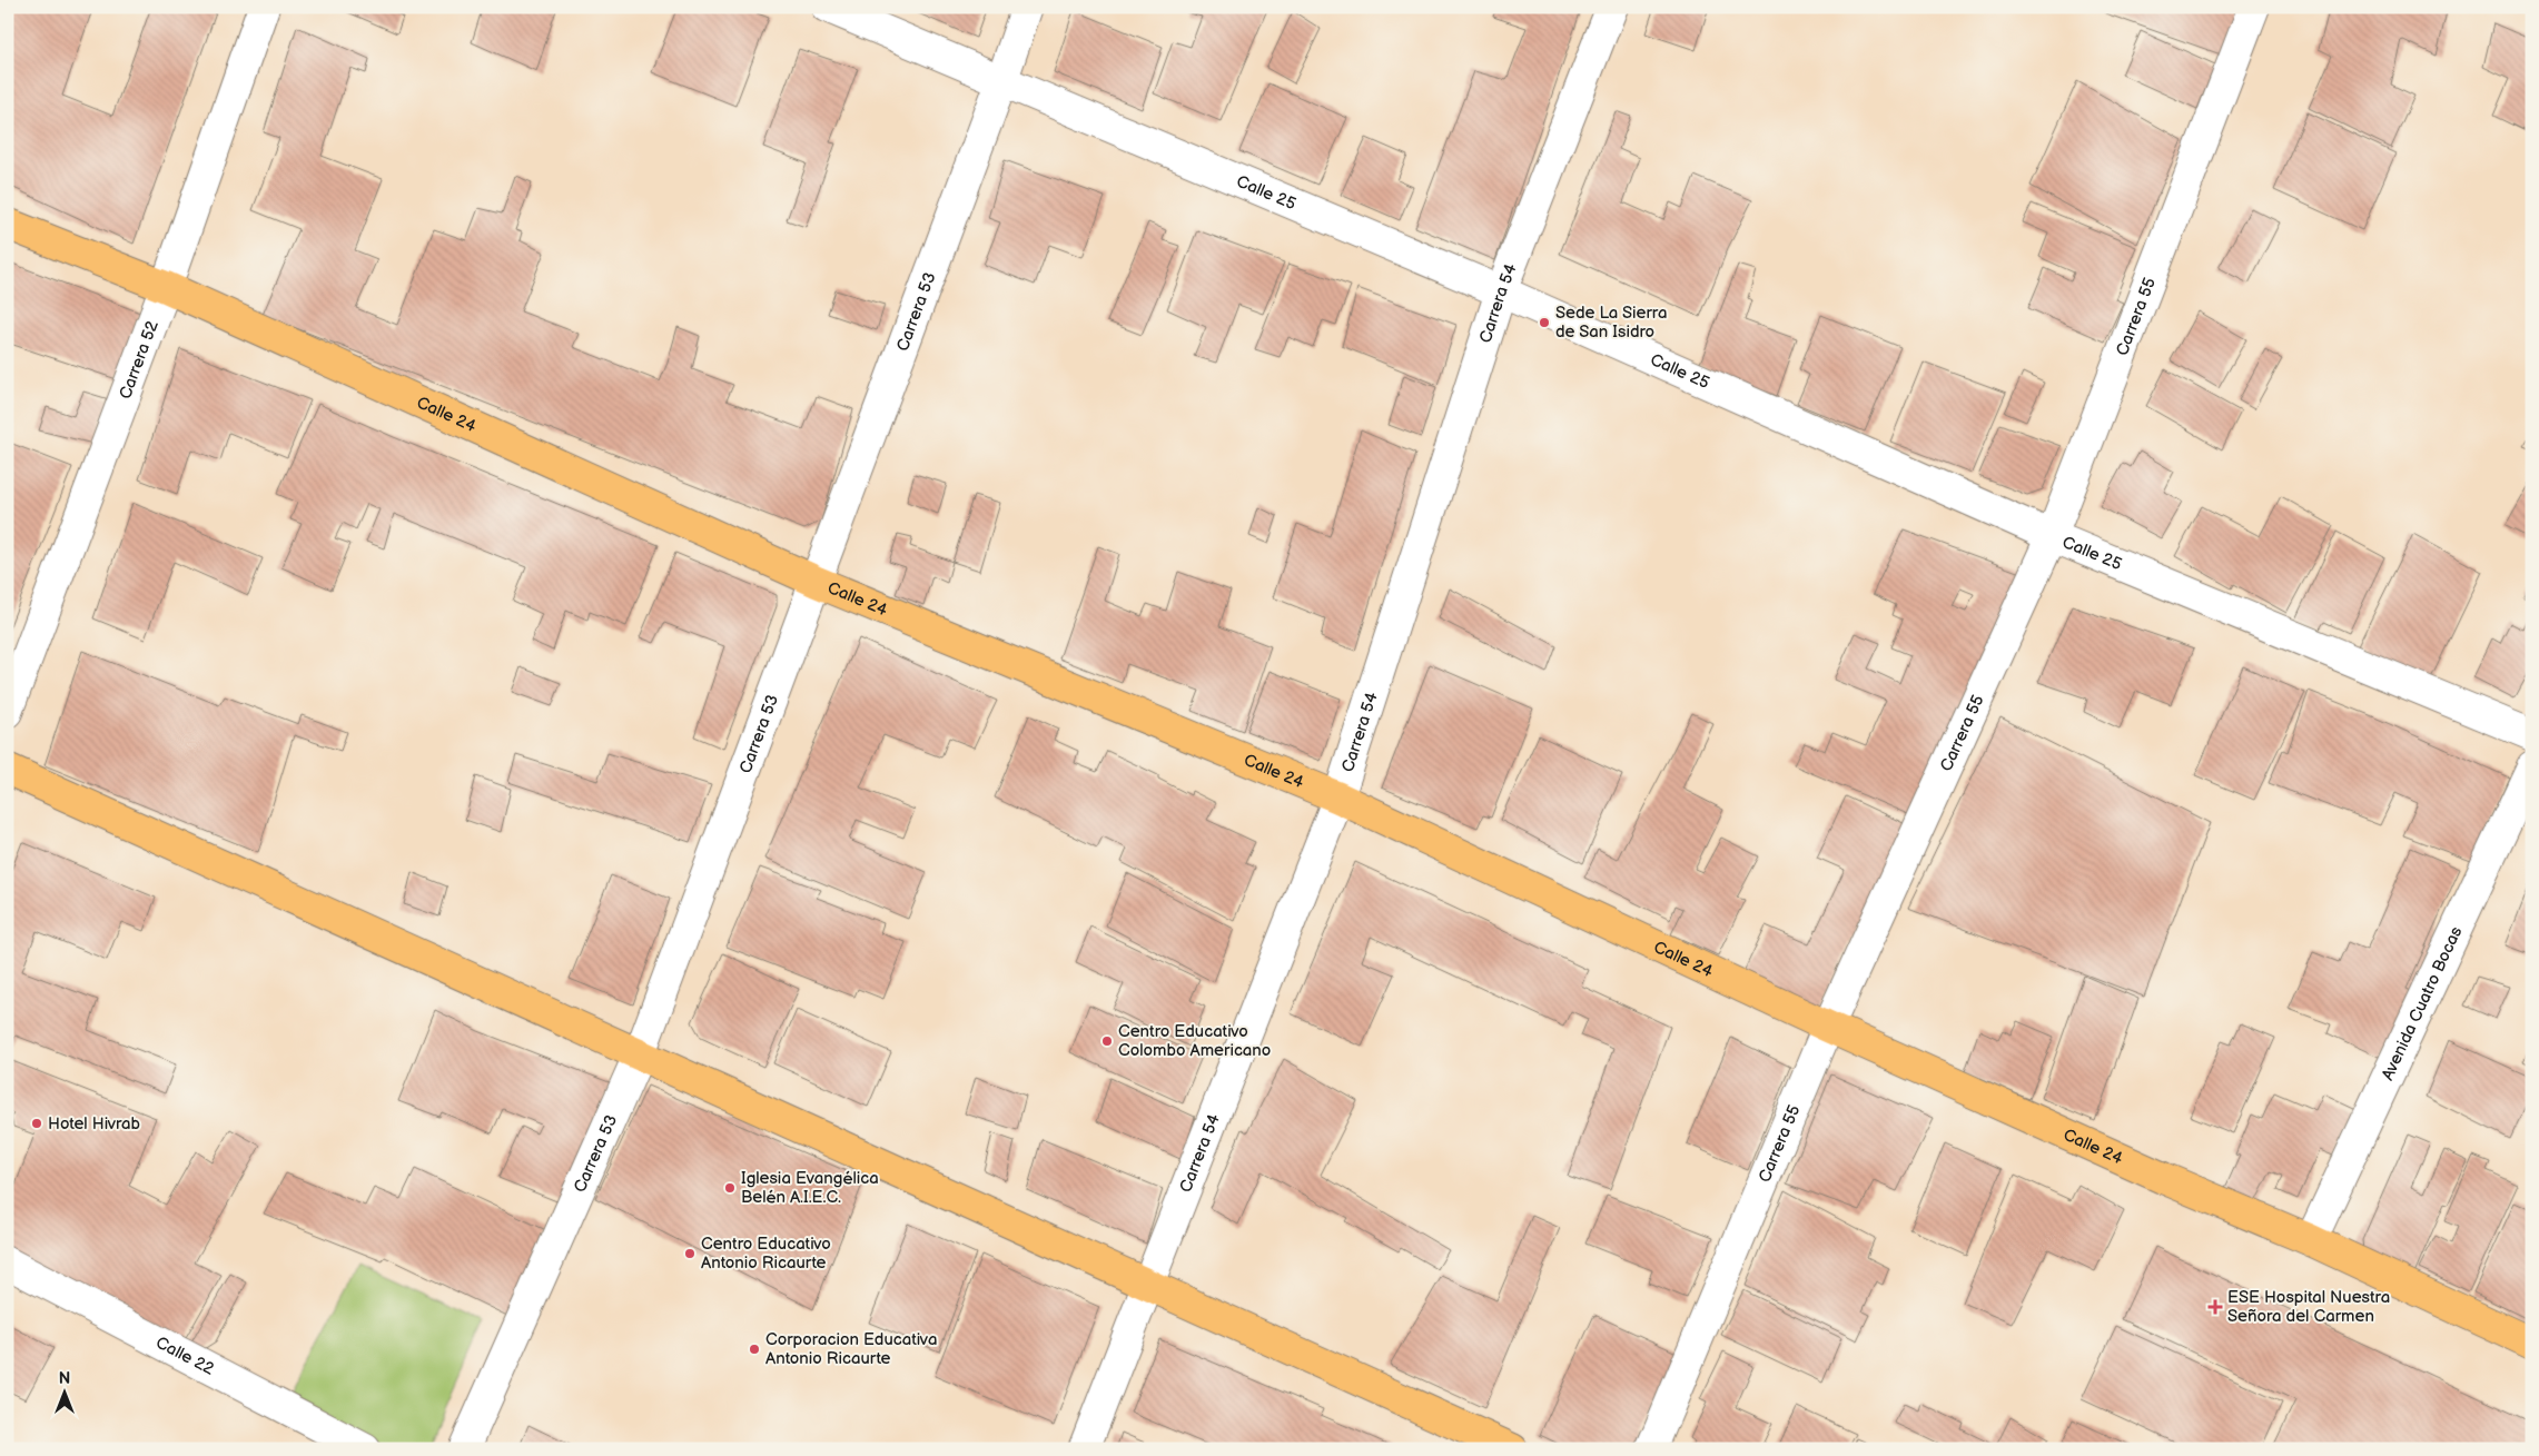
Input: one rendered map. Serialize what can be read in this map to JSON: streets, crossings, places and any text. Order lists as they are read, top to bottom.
{
  "streets": {
    "main road": ["Calle 24"],
    "street": [
      "Calle 25",
      "Carrera 54",
      "Carrera 53",
      "Carrera 55",
      "Carrera 52",
      "Avenida Cuatro Bocas",
      "Calle 22"
    ]
  },
  "crossings": [
    ["Calle 25", "Carrera 54"],
    ["Calle 25", "Carrera 53"],
    ["Calle 25", "Carrera 55"],
    ["Carrera 54", "Calle 24"],
    ["Carrera 53", "Calle 24"],
    ["Carrera 55", "Calle 24"],
    ["Carrera 52", "Calle 24"],
    ["Calle 24", "Avenida Cuatro Bocas"]
  ],
  "places": {
    "other": [
      "Sede La Sierra de San Isidro",
      "Centro Educativo Colombo Americano",
      "Hotel Hivrab",
      "Iglesia Evangélica Belén A.I.E.C.",
      "Centro Educativo Antonio Ricaurte",
      "Corporacion Educativa Antonio Ricaurte"
    ],
    "health": ["ESE Hospital Nuestra Señora del Carmen"]
  },
  "north": "top"
}
